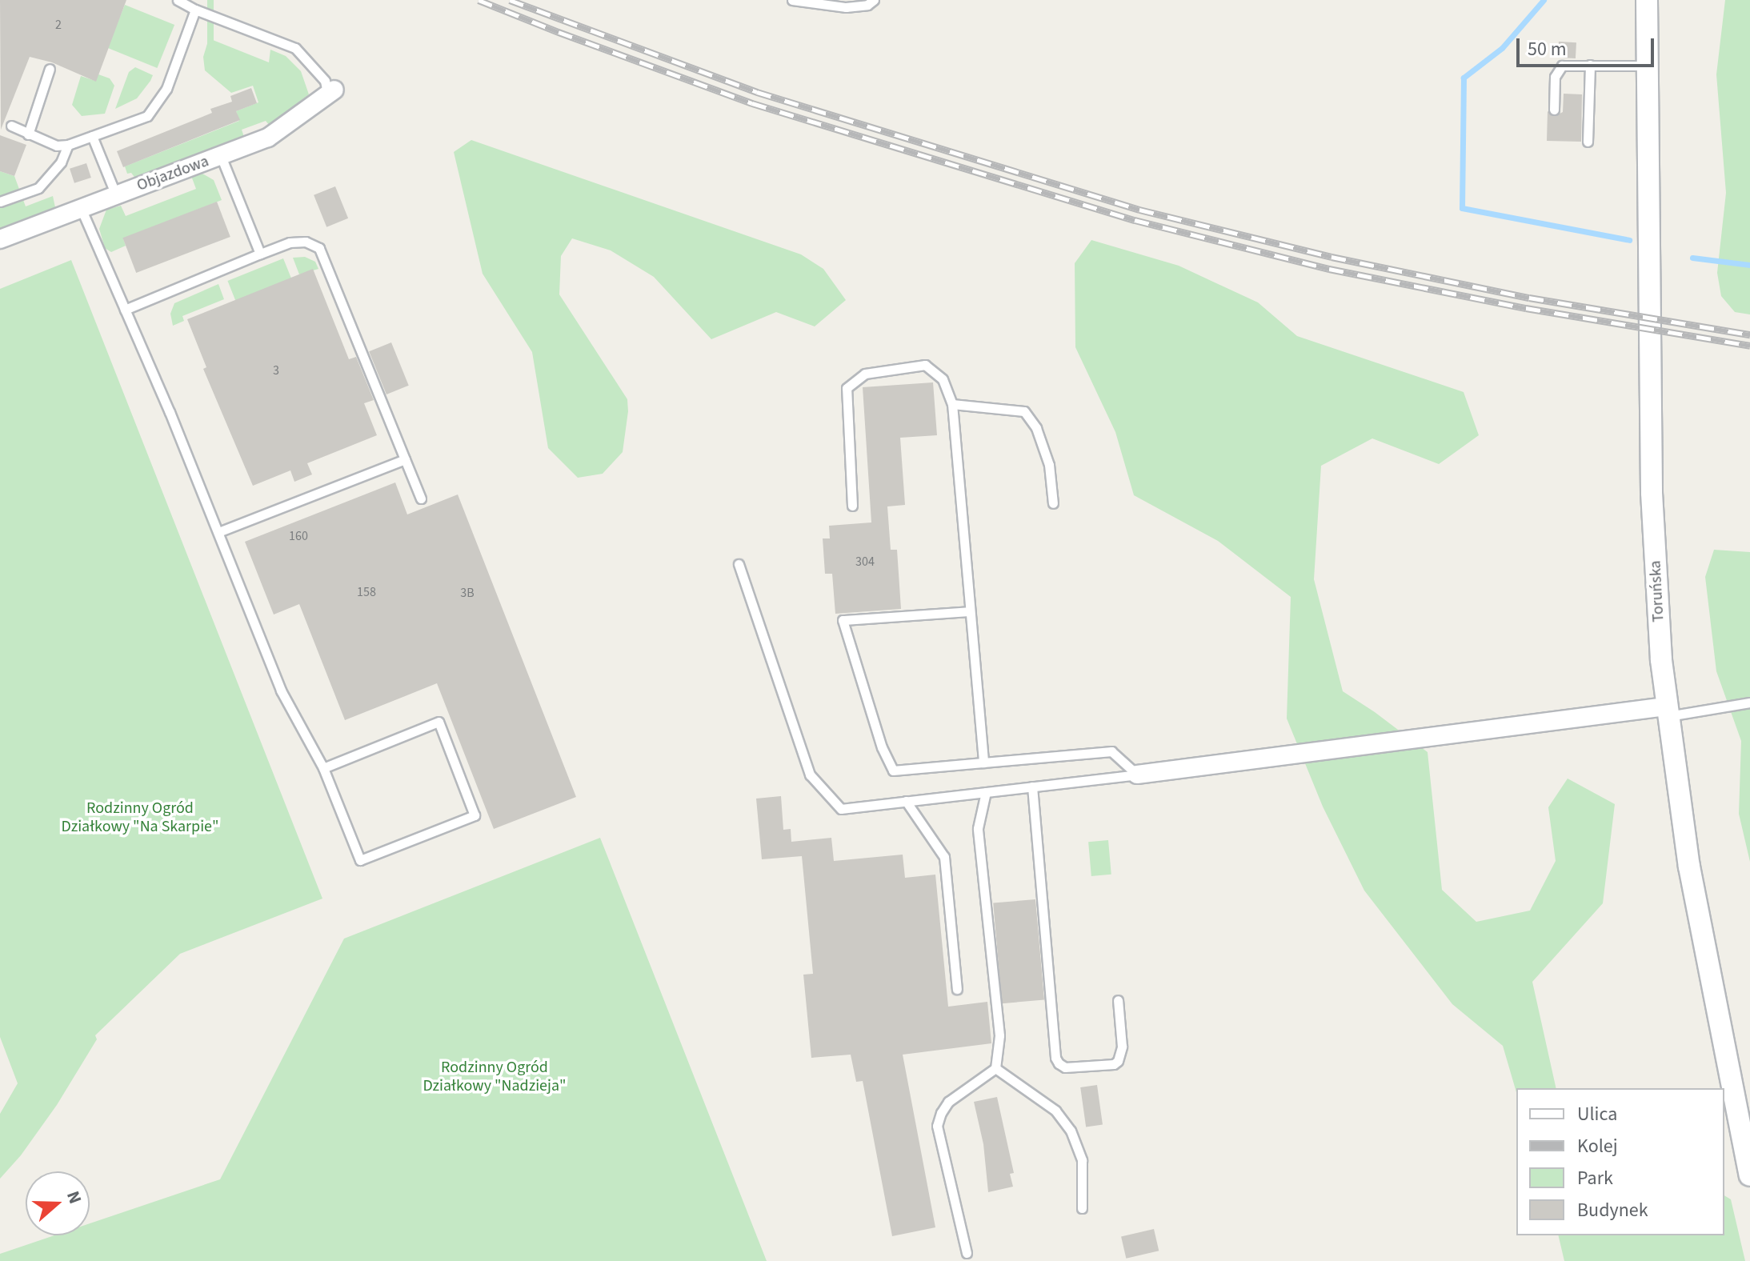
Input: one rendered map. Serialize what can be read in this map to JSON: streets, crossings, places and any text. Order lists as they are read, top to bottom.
{
  "streets": {
    "street": ["Objazdowa", "Toruńska"]
  },
  "parks": ["Rodzinny Ogród Działkowy \"Na Skarpie\"", "Rodzinny Ogród Działkowy \"Nadzieja\""],
  "house_numbers": [
    "2",
    "3",
    "160",
    "304",
    "158",
    "3B"
  ],
  "legend": [
    "Ulica",
    "Kolej",
    "Park",
    "Budynek"
  ],
  "scale_bar": "50 m",
  "north": "right"
}
